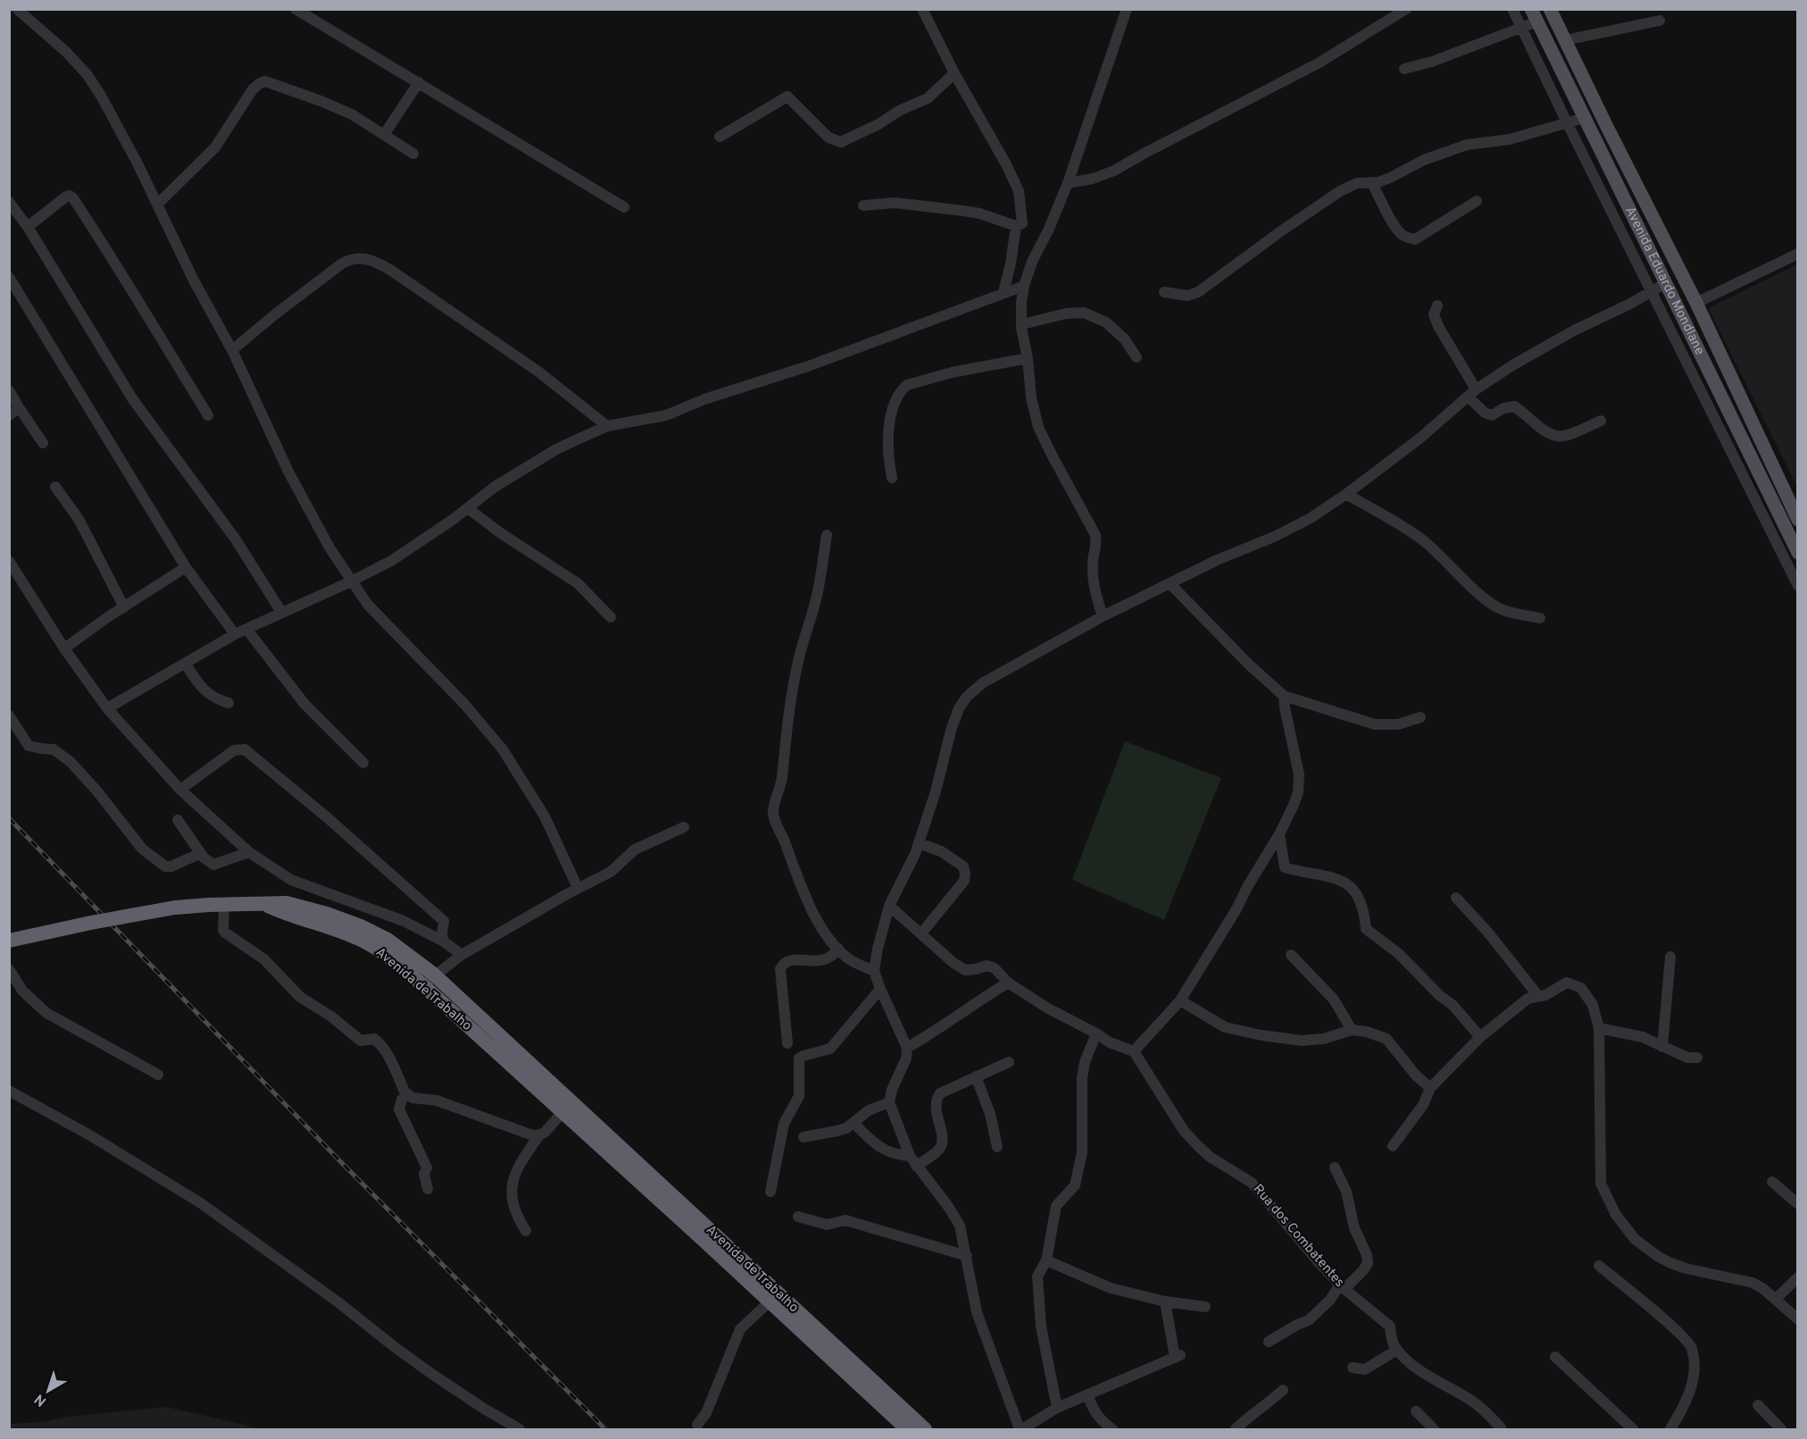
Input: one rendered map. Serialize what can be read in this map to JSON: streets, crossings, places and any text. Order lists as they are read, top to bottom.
{
  "streets": {
    "highway": ["Avenida de Trabalho"],
    "main road": ["Avenida Eduardo Mondlane"],
    "street": ["Rua dos Combatentes"]
  },
  "north": "bottom left"
}
